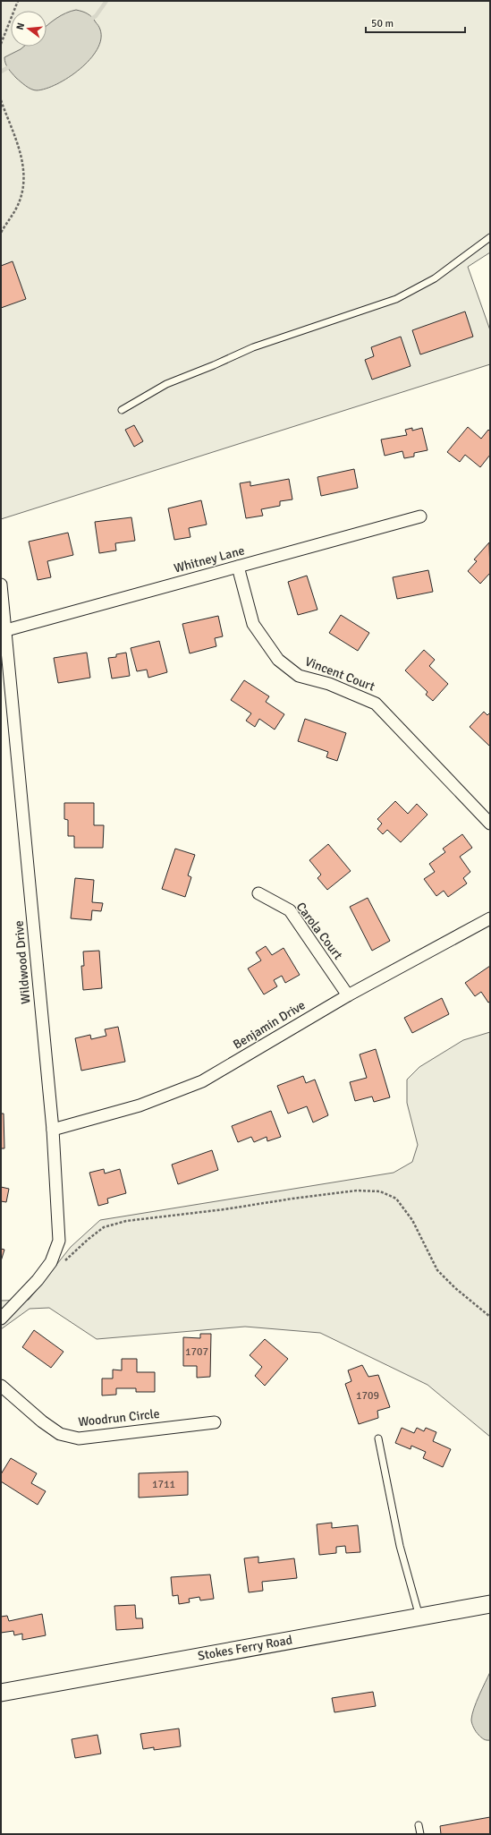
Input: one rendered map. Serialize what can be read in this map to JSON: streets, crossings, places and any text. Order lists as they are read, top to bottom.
{
  "streets": {
    "street": [
      "Whitney Lane",
      "Vincent Court",
      "Carola Court",
      "Wildwood Drive",
      "Benjamin Drive",
      "Woodrun Circle",
      "Stokes Ferry Road"
    ]
  },
  "crossings": [
    ["Whitney Lane", "Vincent Court"],
    ["Whitney Lane", "Wildwood Drive"],
    ["Carola Court", "Benjamin Drive"],
    ["Wildwood Drive", "Benjamin Drive"]
  ],
  "house_numbers": ["1707", "1709", "1711"],
  "scale_bar": "50 m",
  "north": "left"
}
